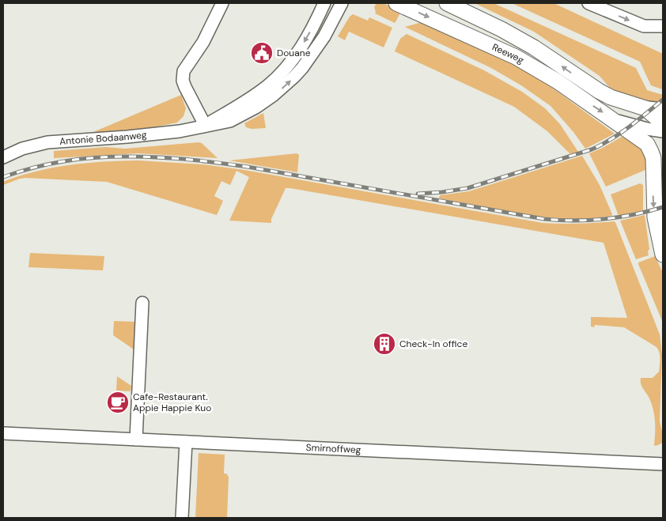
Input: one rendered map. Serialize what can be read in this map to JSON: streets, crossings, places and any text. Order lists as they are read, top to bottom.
{
  "streets": {
    "main road": ["Reeweg"],
    "street": ["Antonie Bodaanweg", "Smirnoffweg"]
  },
  "places": {
    "public building": ["Douane"],
    "building": ["Check-In office"],
    "cafe": ["Cafe-Restaurant. Appie Happie Kuo"]
  }
}
